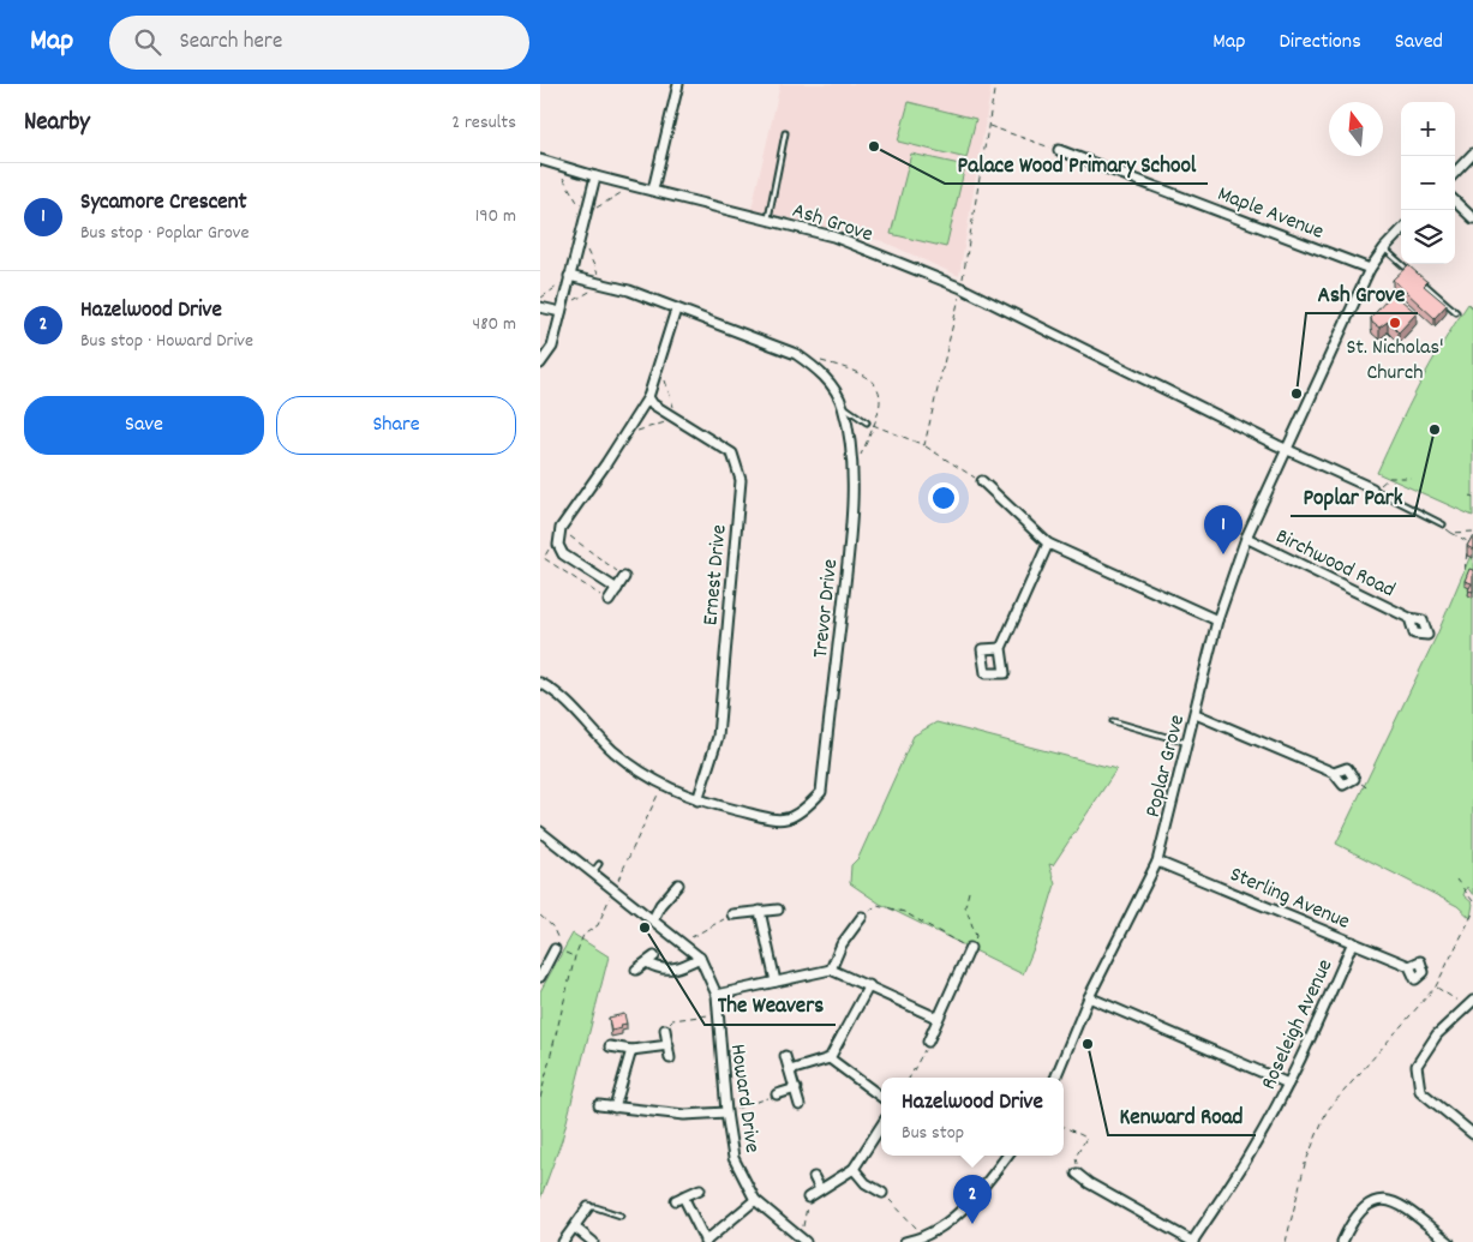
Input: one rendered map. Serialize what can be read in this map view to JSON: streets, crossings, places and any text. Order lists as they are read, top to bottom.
{
  "streets": {
    "street": [
      "Maple Avenue",
      "Ash Grove",
      "Birchwood Road",
      "Ernest Drive",
      "Trevor Drive",
      "Poplar Grove",
      "Sterling Avenue",
      "Roseleigh Avenue",
      "Howard Drive"
    ]
  },
  "crossings": [
    ["Maple Avenue", "Poplar Grove"],
    ["Ash Grove", "Poplar Grove"],
    ["Birchwood Road", "Poplar Grove"],
    ["Ernest Drive", "Trevor Drive"],
    ["Poplar Grove", "Sterling Avenue"],
    ["Sterling Avenue", "Roseleigh Avenue"]
  ],
  "places": [
    "Palace Wood Primary School",
    "St. Nicholas' Church",
    "Ash Grove",
    "Poplar Park",
    "The Weavers",
    "Kenward Road"
  ],
  "north": "top",
  "page": {
    "header": "Map",
    "search": "Search here",
    "nav": ["Map", "Directions", "Saved"],
    "heading": ["Nearby", "2 results"],
    "map_buttons": ["+", "−"],
    "list": [
      {
        "mark": "1",
        "name": "Sycamore Crescent",
        "note": "Bus stop · Poplar Grove",
        "value": "190 m"
      },
      {
        "mark": "2",
        "name": "Hazelwood Drive",
        "note": "Bus stop · Howard Drive",
        "value": "480 m"
      }
    ],
    "buttons": ["Save", "Share"],
    "pins": ["1", "2"],
    "popup": ["Hazelwood Drive", "Bus stop"]
  }
}
